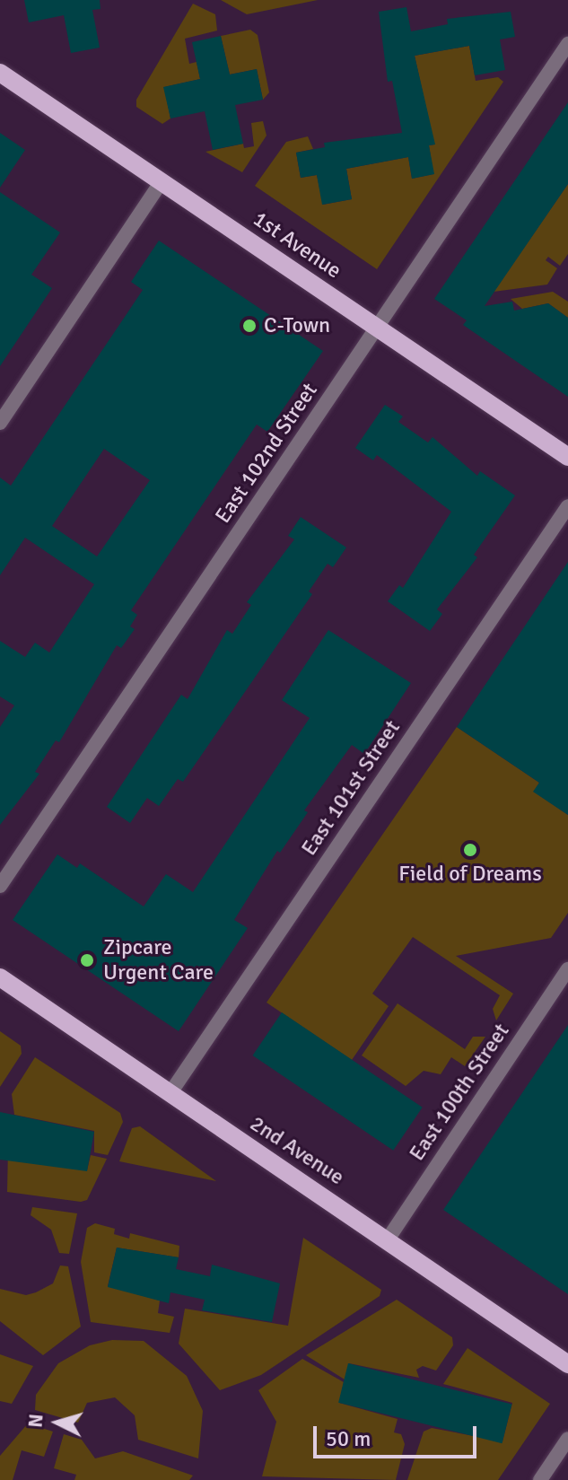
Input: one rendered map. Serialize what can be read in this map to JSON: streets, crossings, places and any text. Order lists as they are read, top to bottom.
{
  "streets": {
    "main road": ["1st Avenue", "2nd Avenue"],
    "street": ["East 102nd Street", "East 101st Street", "East 100th Street"]
  },
  "crossings": [
    ["1st Avenue", "East 102nd Street"],
    ["East 101st Street", "2nd Avenue"],
    ["East 100th Street", "2nd Avenue"]
  ],
  "places": ["C-Town", "Field of Dreams", "Zipcare Urgent Care"],
  "scale_bar": "50 m",
  "north": "left"
}
